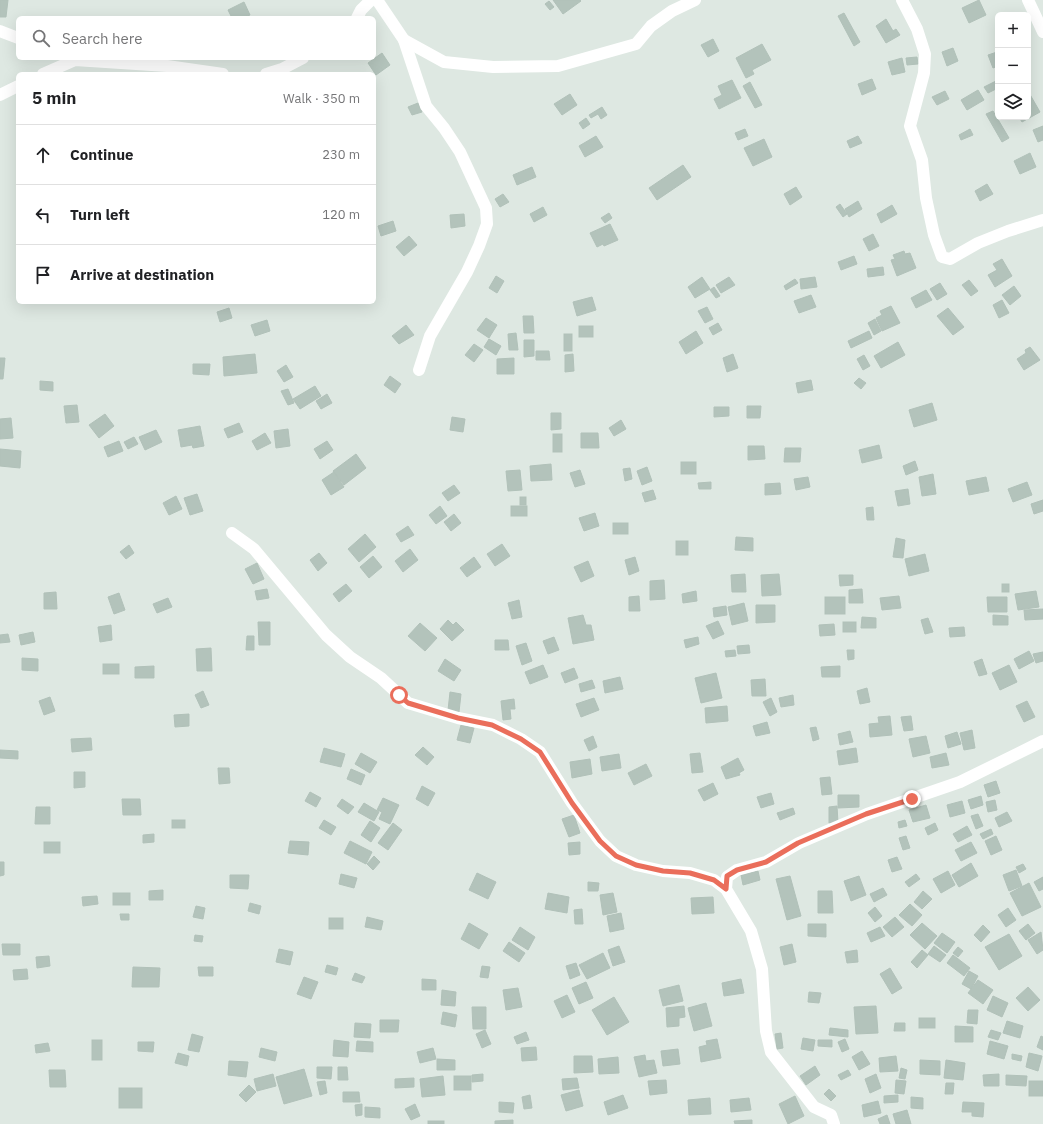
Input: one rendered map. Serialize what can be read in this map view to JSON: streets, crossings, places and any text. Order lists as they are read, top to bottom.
{
  "page": {
    "map_buttons": ["+", "−"],
    "search": "Search here",
    "heading": ["5 min", "Walk · 350 m"],
    "list": [
      ["Continue", "230 m"],
      ["Turn left", "120 m"],
      "Arrive at destination"
    ]
  }
}
